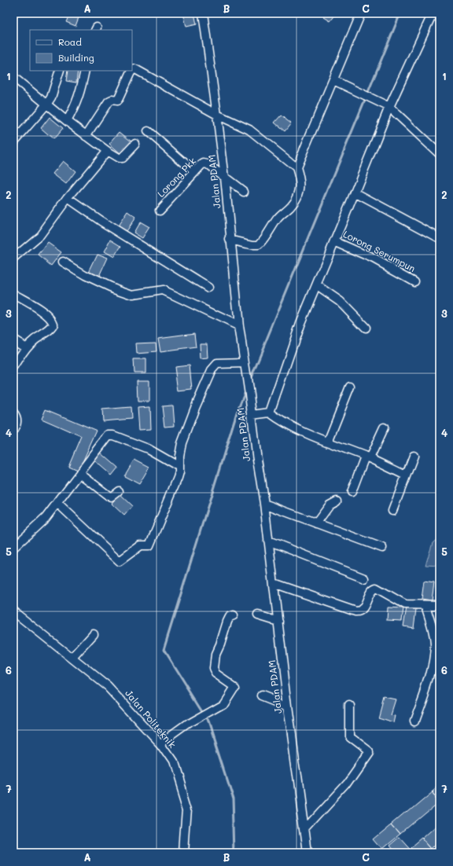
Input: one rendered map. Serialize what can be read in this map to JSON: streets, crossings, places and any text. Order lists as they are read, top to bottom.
{
  "streets": {
    "street": [
      "Lorong Pkk",
      "Jalan PDAM",
      "Lorong Serumpun",
      "Jalan Politeknik"
    ]
  },
  "crossings": [
    ["Lorong Pkk", "Jalan PDAM"]
  ],
  "legend": ["Road", "Building"],
  "grid": {
    "columns": ["A", "B", "C"],
    "rows": [
      "1",
      "2",
      "3",
      "4",
      "5",
      "6",
      "7"
    ]
  }
}
